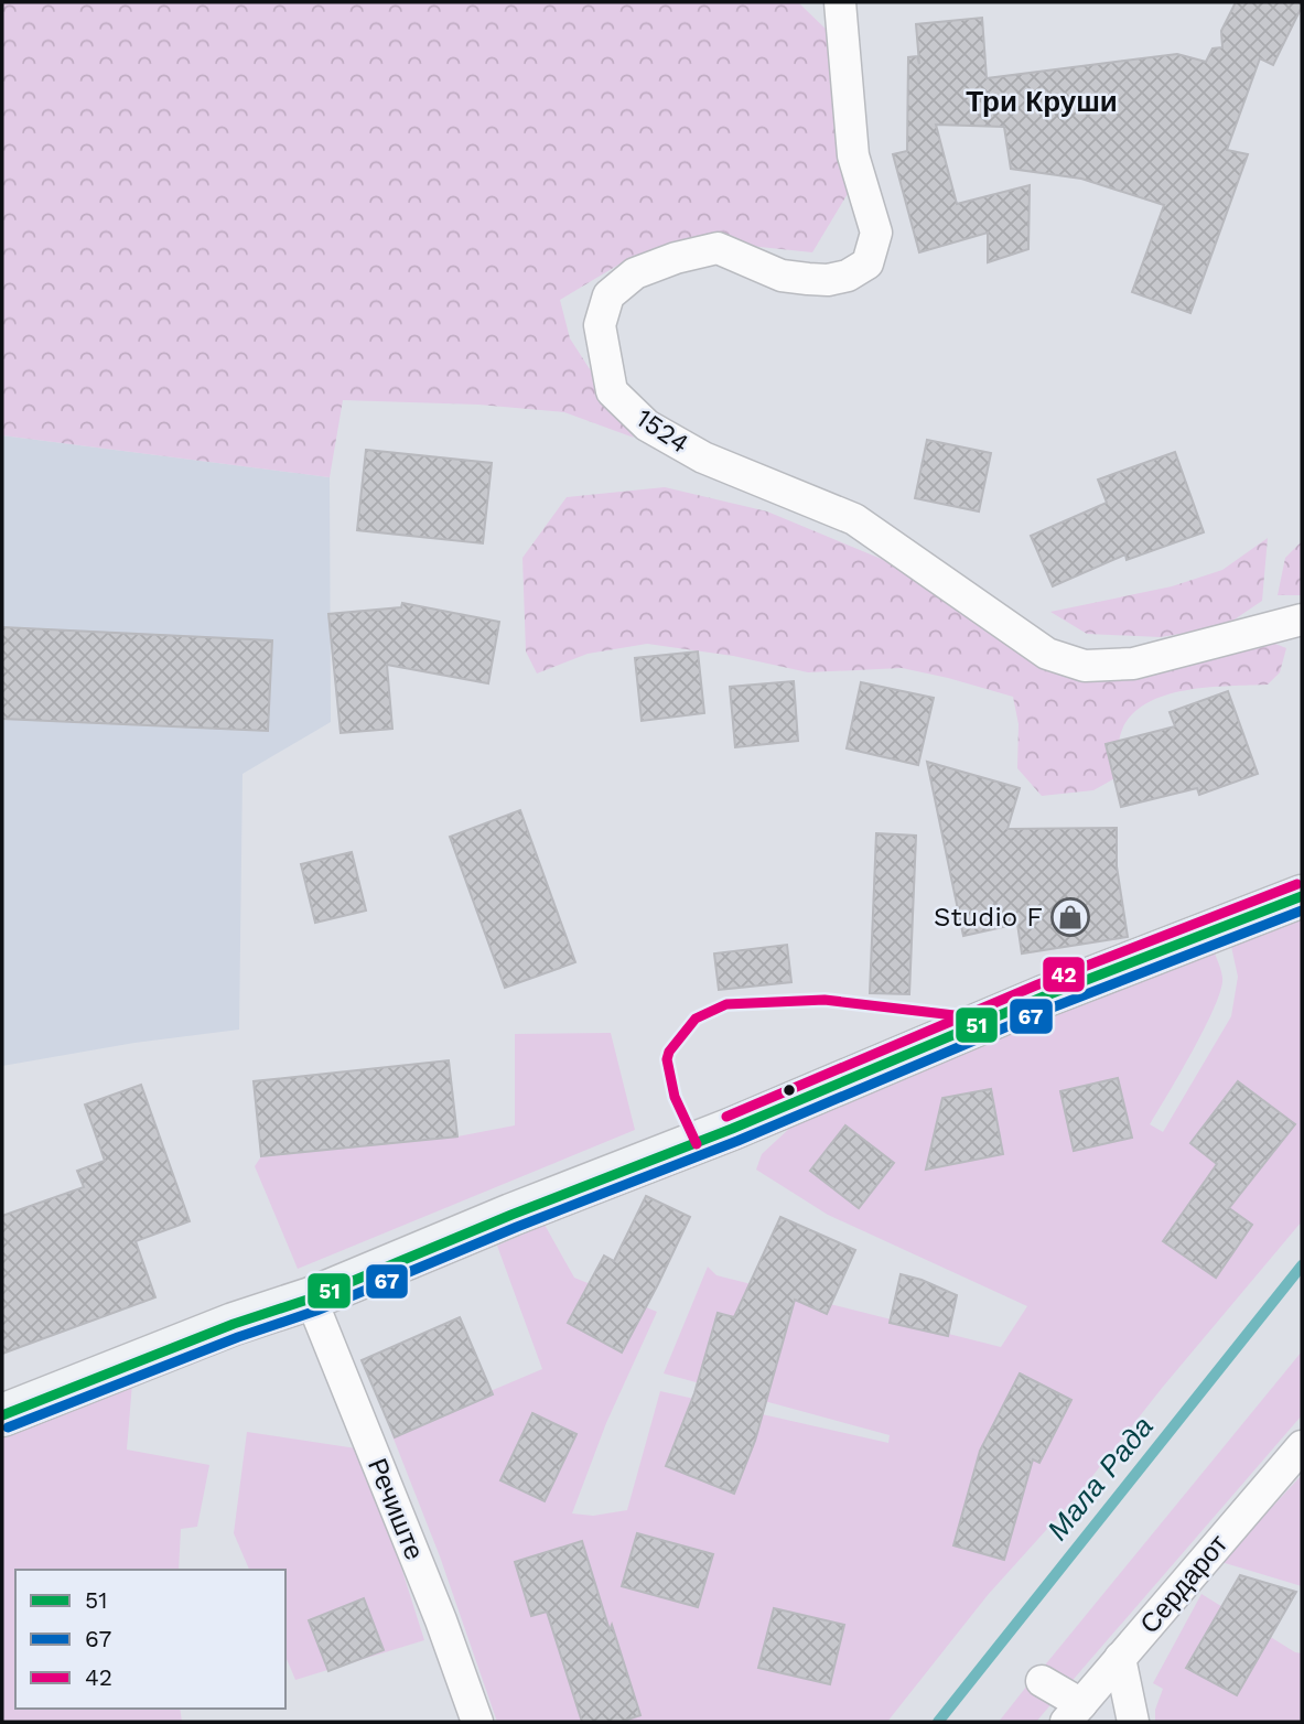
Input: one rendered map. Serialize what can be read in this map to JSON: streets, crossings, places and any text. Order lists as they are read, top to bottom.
{
  "streets": {
    "street": ["1524", "Речиште", "Сердарот"]
  },
  "districts": ["Три Круши"],
  "water": ["Мала Рада"],
  "places": {
    "shop": ["Studio F"]
  },
  "lines": ["transit line 42", "transit line 51", "transit line 67"],
  "legend": ["51", "67", "42"]
}
